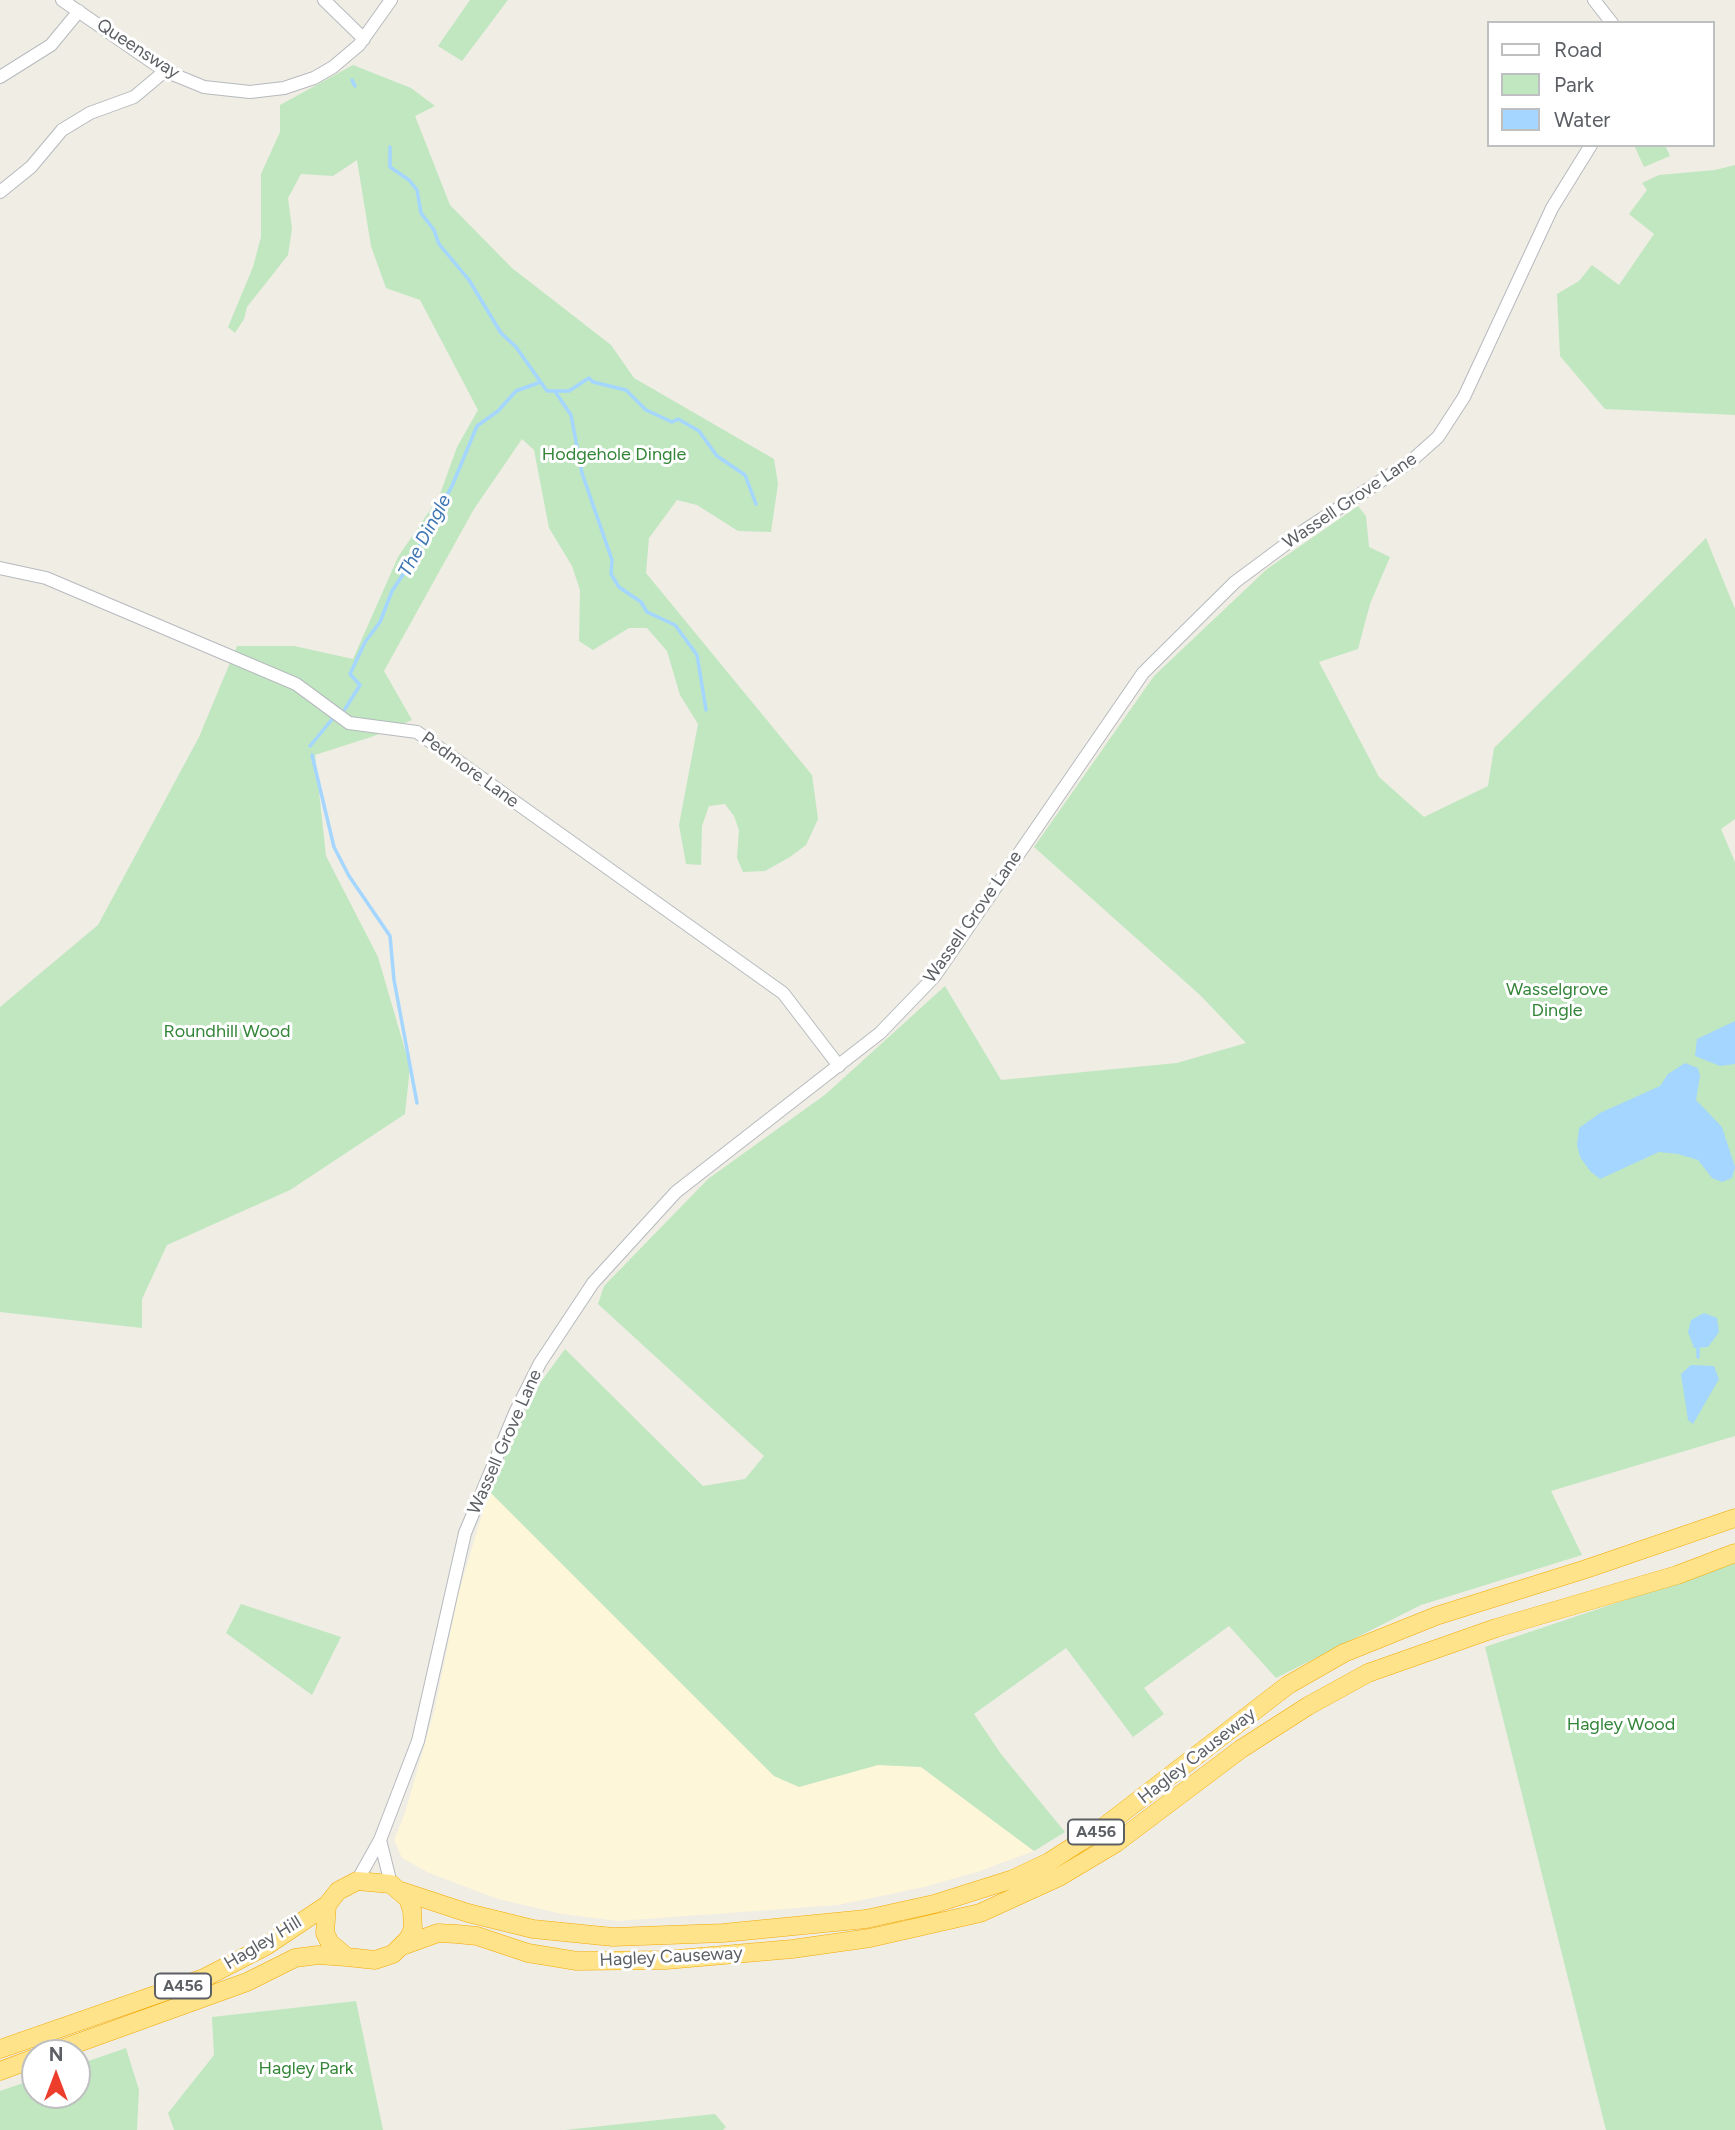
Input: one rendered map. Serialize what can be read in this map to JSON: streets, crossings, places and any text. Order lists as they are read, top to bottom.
{
  "streets": {
    "highway": ["Hagley Causeway", "A456", "Hagley Hill"],
    "street": ["Queensway", "Wassell Grove Lane", "Pedmore Lane"]
  },
  "crossings": [
    ["Wassell Grove Lane", "Pedmore Lane"],
    ["Wassell Grove Lane", "Hagley Causeway"],
    ["Wassell Grove Lane", "Hagley Hill"],
    ["Hagley Causeway", "Hagley Hill"]
  ],
  "water": ["The Dingle"],
  "parks": [
    "Hodgehole Dingle",
    "Wasselgrove Dingle",
    "Roundhill Wood",
    "Hagley Wood",
    "Hagley Park"
  ],
  "legend": ["Road", "Park", "Water"],
  "north": "top"
}
